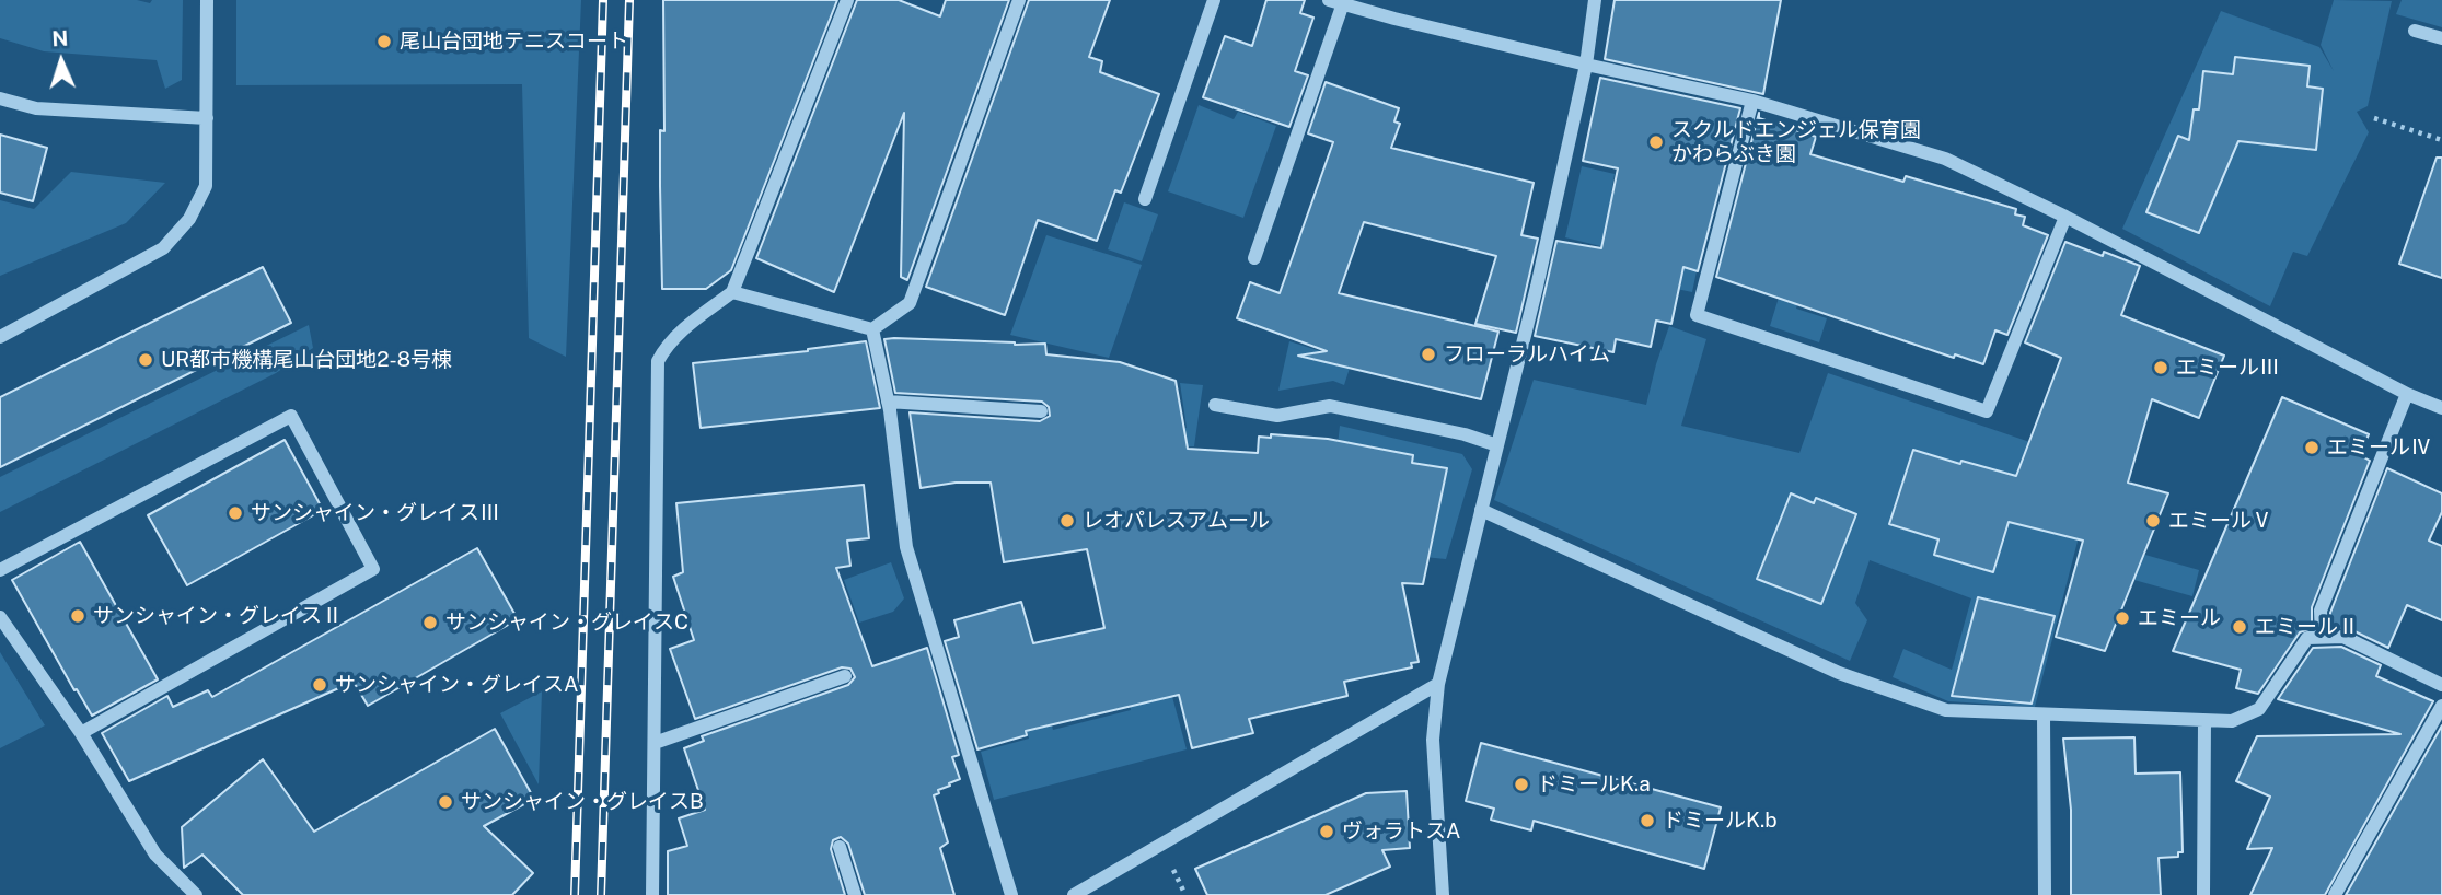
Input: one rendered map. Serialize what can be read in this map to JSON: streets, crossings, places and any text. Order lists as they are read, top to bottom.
{
  "places": [
    "尾山台団地テニスコート",
    "スクルドエンジェル保育園 かわらぶき園",
    "フローラルハイム",
    "UR都市機構尾山台団地2-8号棟",
    "エミールⅢ",
    "エミールⅣ",
    "サンシャイン・グレイスⅢ",
    "レオパレスアムール",
    "エミールⅤ",
    "サンシャイン・グレイスⅡ",
    "エミール",
    "サンシャイン・グレイスC",
    "エミールⅡ",
    "サンシャイン・グレイスA",
    "ドミールK.a",
    "サンシャイン・グレイスB",
    "ドミールK.b",
    "ヴォラトスA"
  ],
  "north": "top"
}
